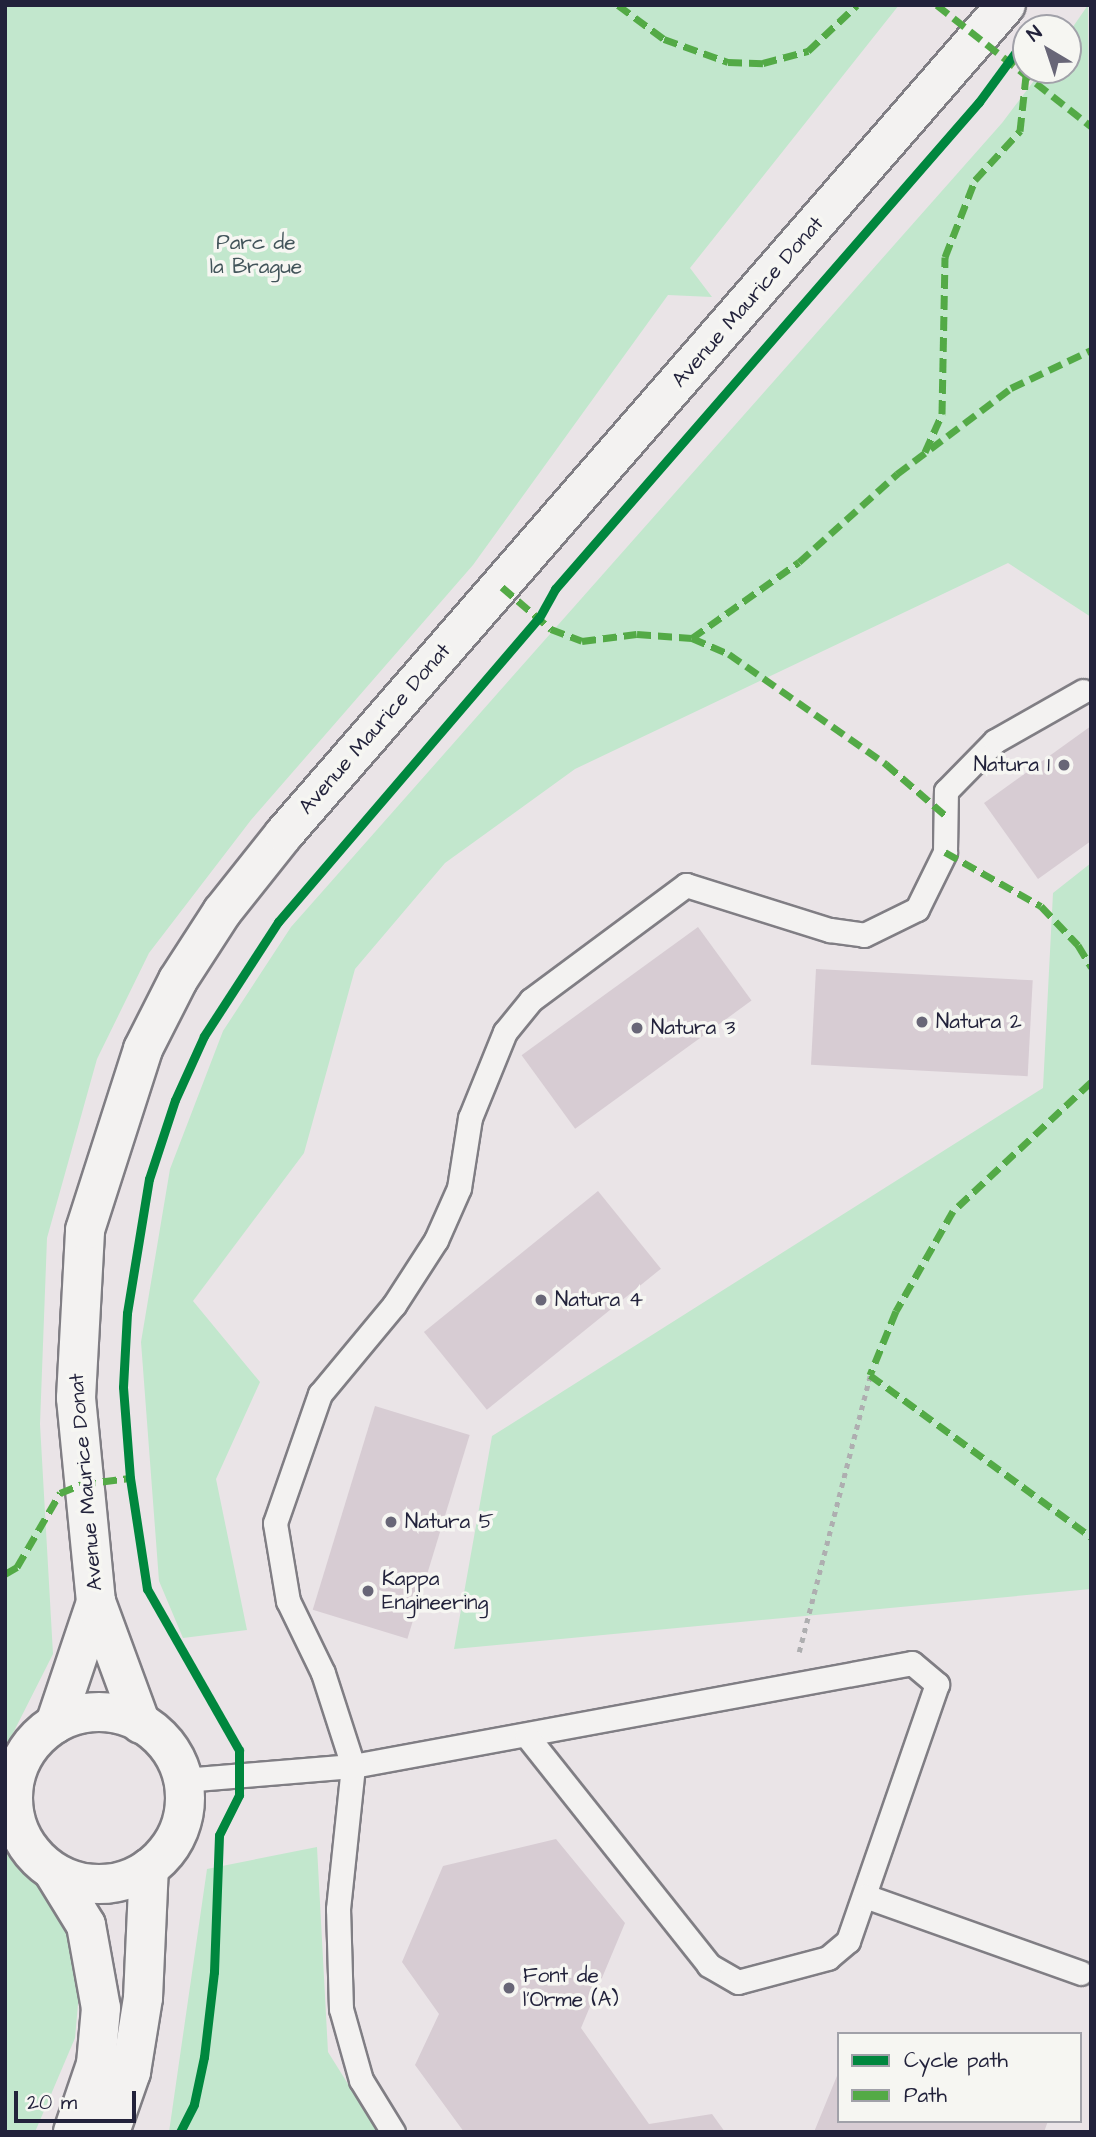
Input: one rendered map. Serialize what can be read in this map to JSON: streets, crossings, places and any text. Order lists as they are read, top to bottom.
{
  "streets": {
    "main road": ["Avenue Maurice Donat"]
  },
  "parks": ["Parc de la Brague"],
  "places": [
    "Natura 1",
    "Natura 2",
    "Natura 3",
    "Natura 4",
    "Natura 5",
    "Kappa Engineering",
    "Font de l'Orme (A)"
  ],
  "legend": ["Cycle path", "Path"],
  "scale_bar": "20 m",
  "north": "top left"
}
